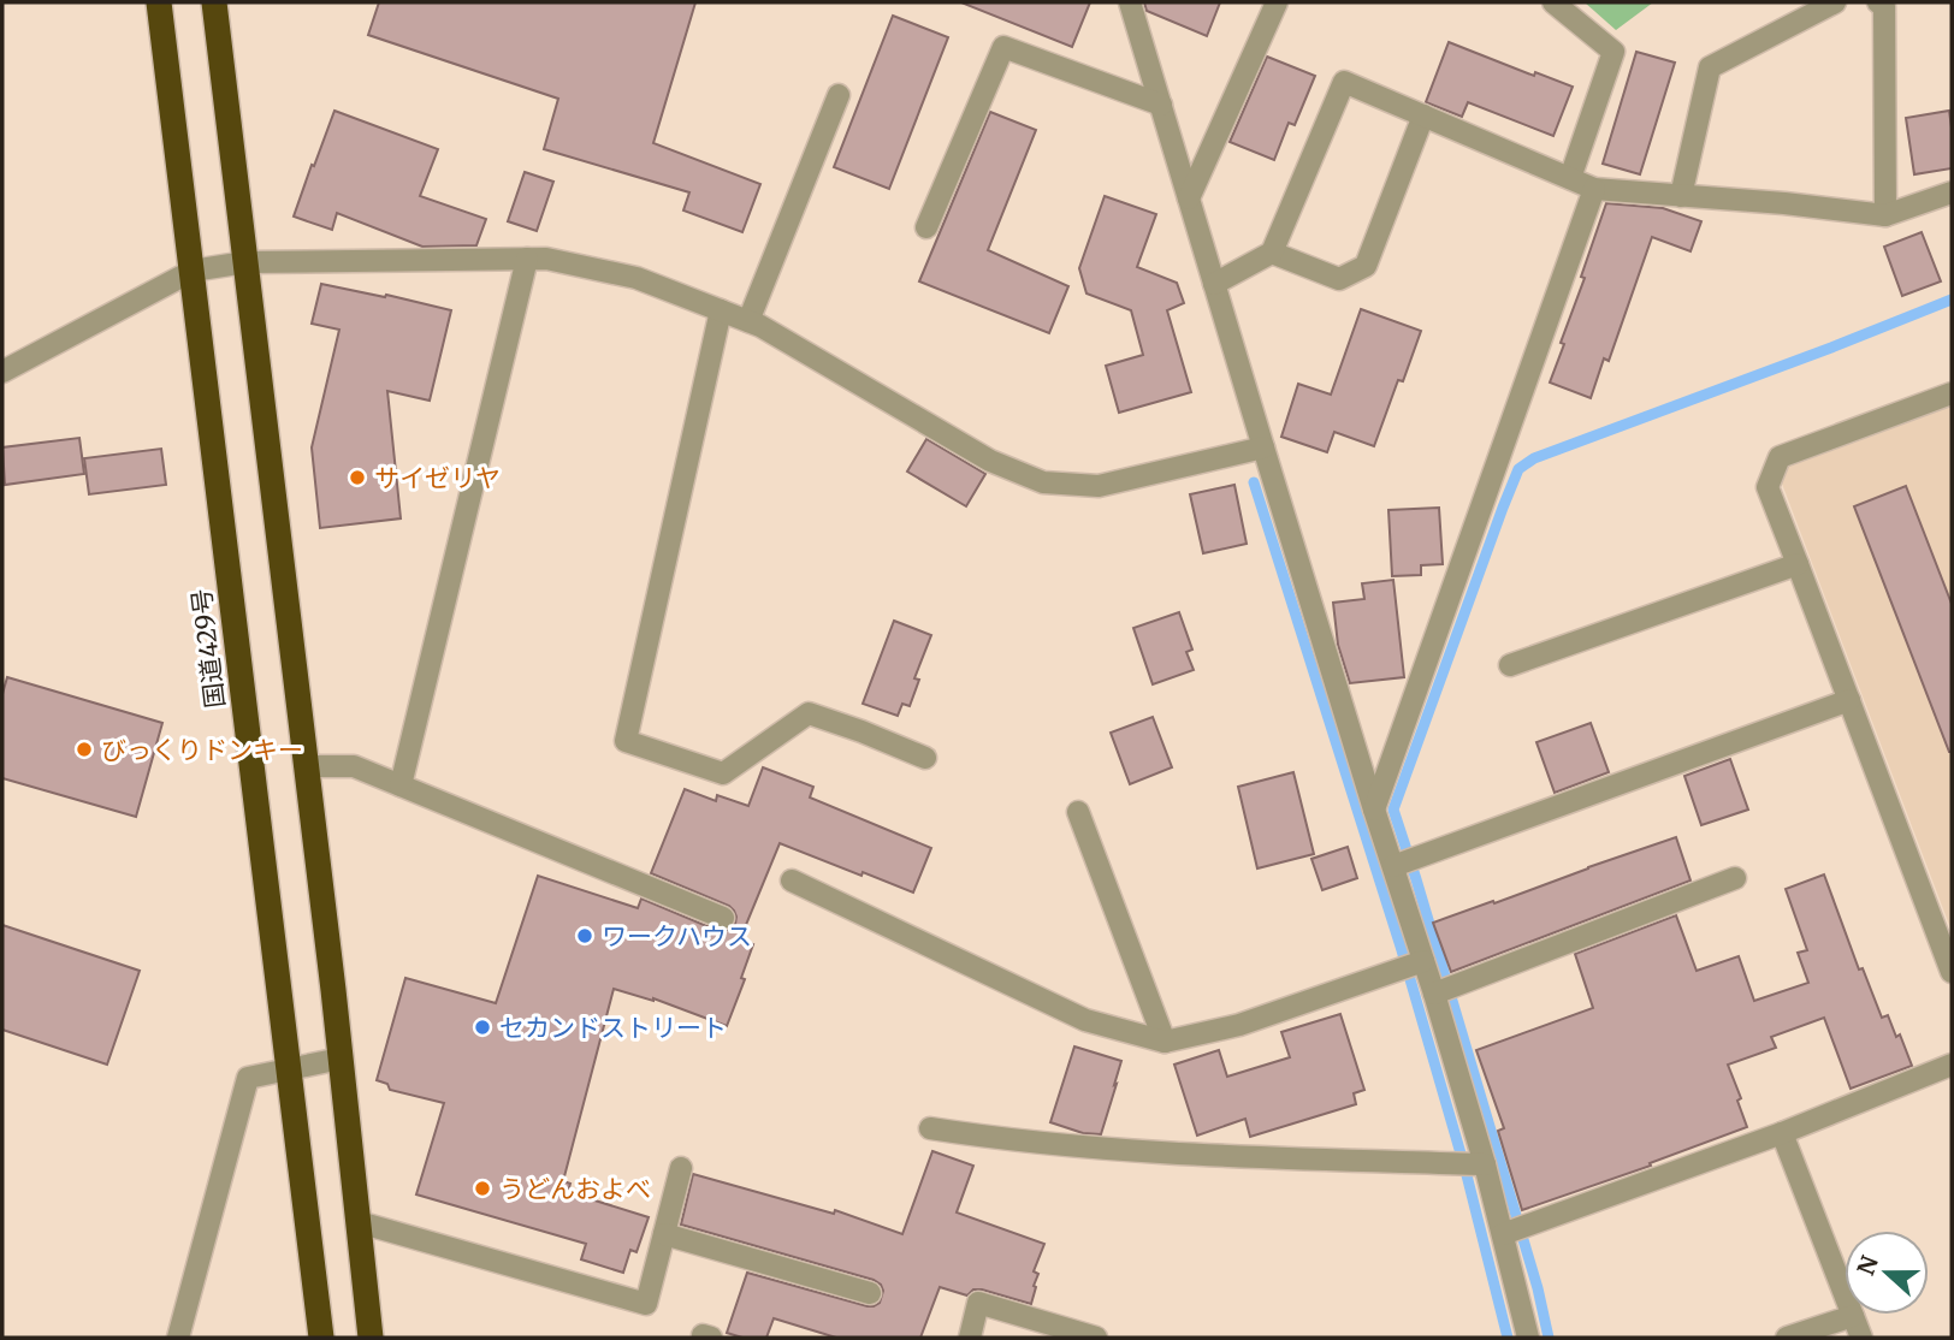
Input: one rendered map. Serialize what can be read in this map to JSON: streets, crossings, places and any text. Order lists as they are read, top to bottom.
{
  "streets": {
    "highway": ["国道429号"]
  },
  "places": [
    "サイゼリヤ",
    "びっくりドンキー",
    "ワークハウス",
    "セカンドストリート",
    "うどんおよべ"
  ],
  "north": "left"
}
